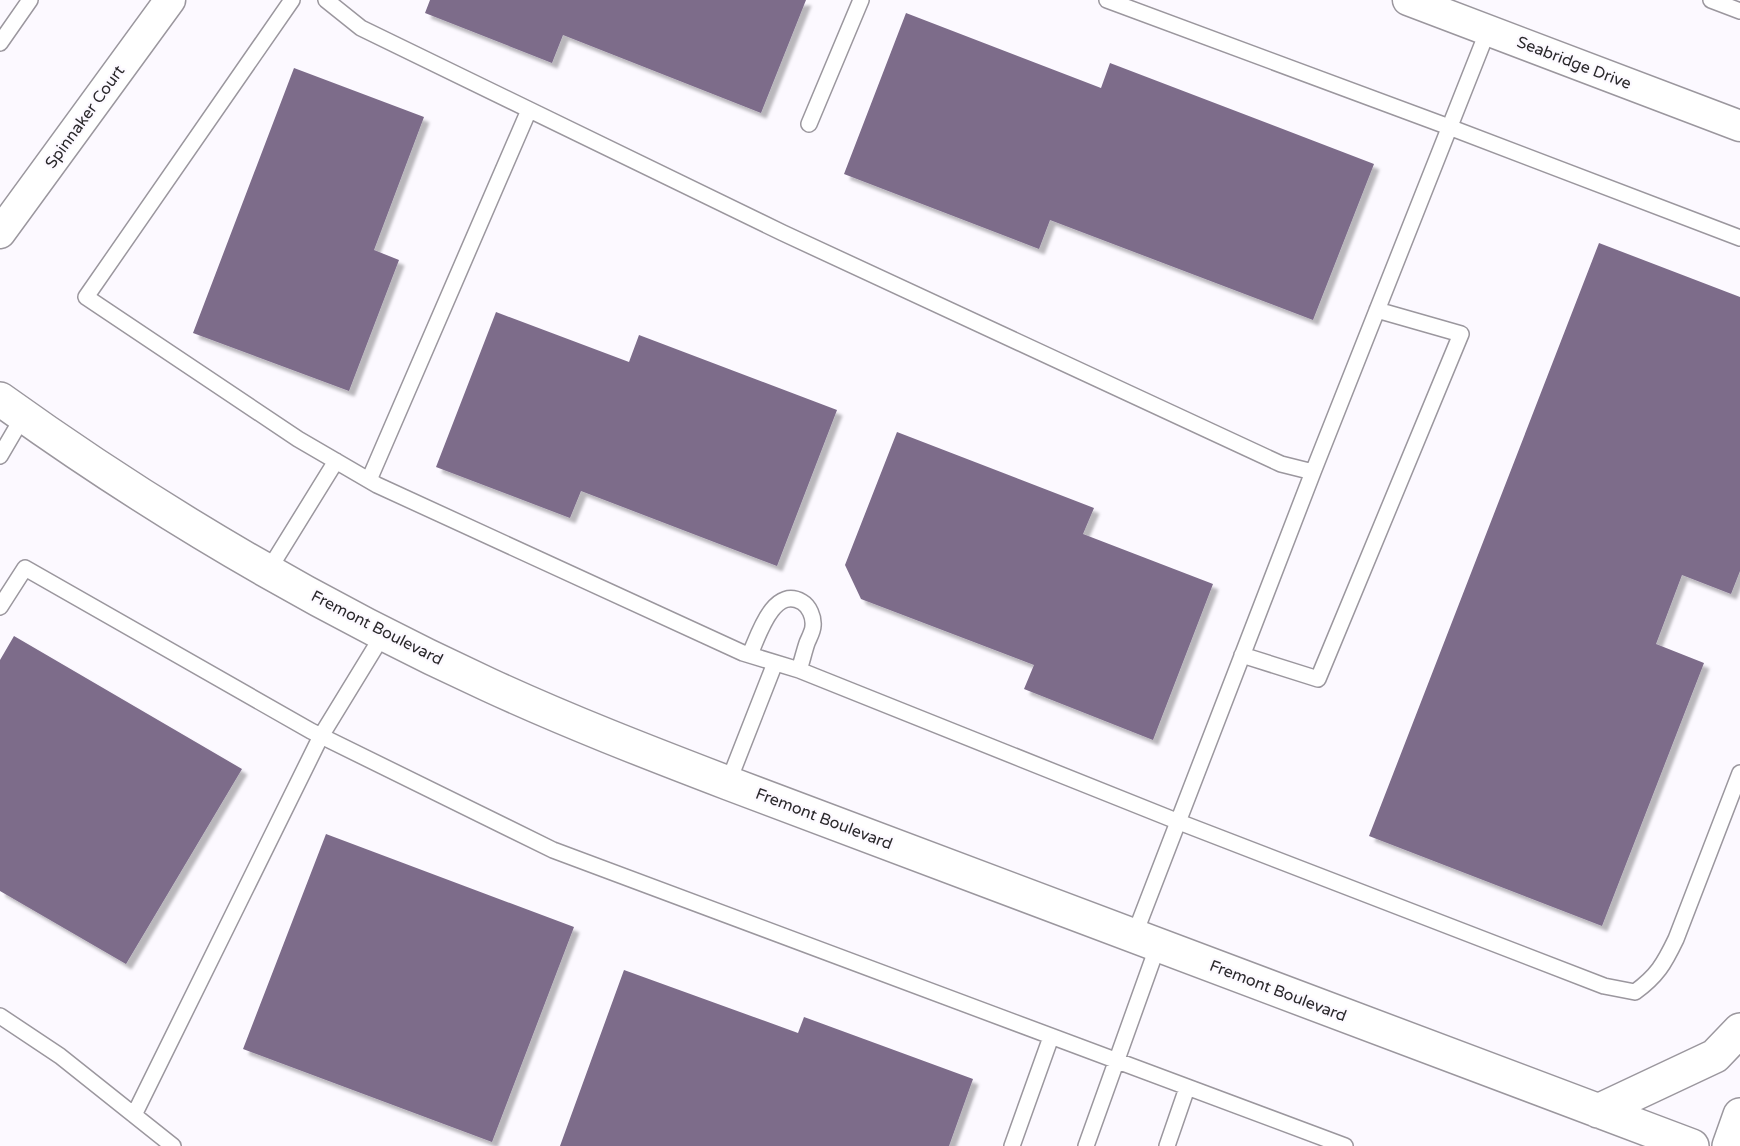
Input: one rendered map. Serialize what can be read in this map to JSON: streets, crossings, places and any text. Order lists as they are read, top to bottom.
{
  "streets": {
    "main road": ["Fremont Boulevard"],
    "street": ["Seabridge Drive", "Spinnaker Court"]
  }
}
